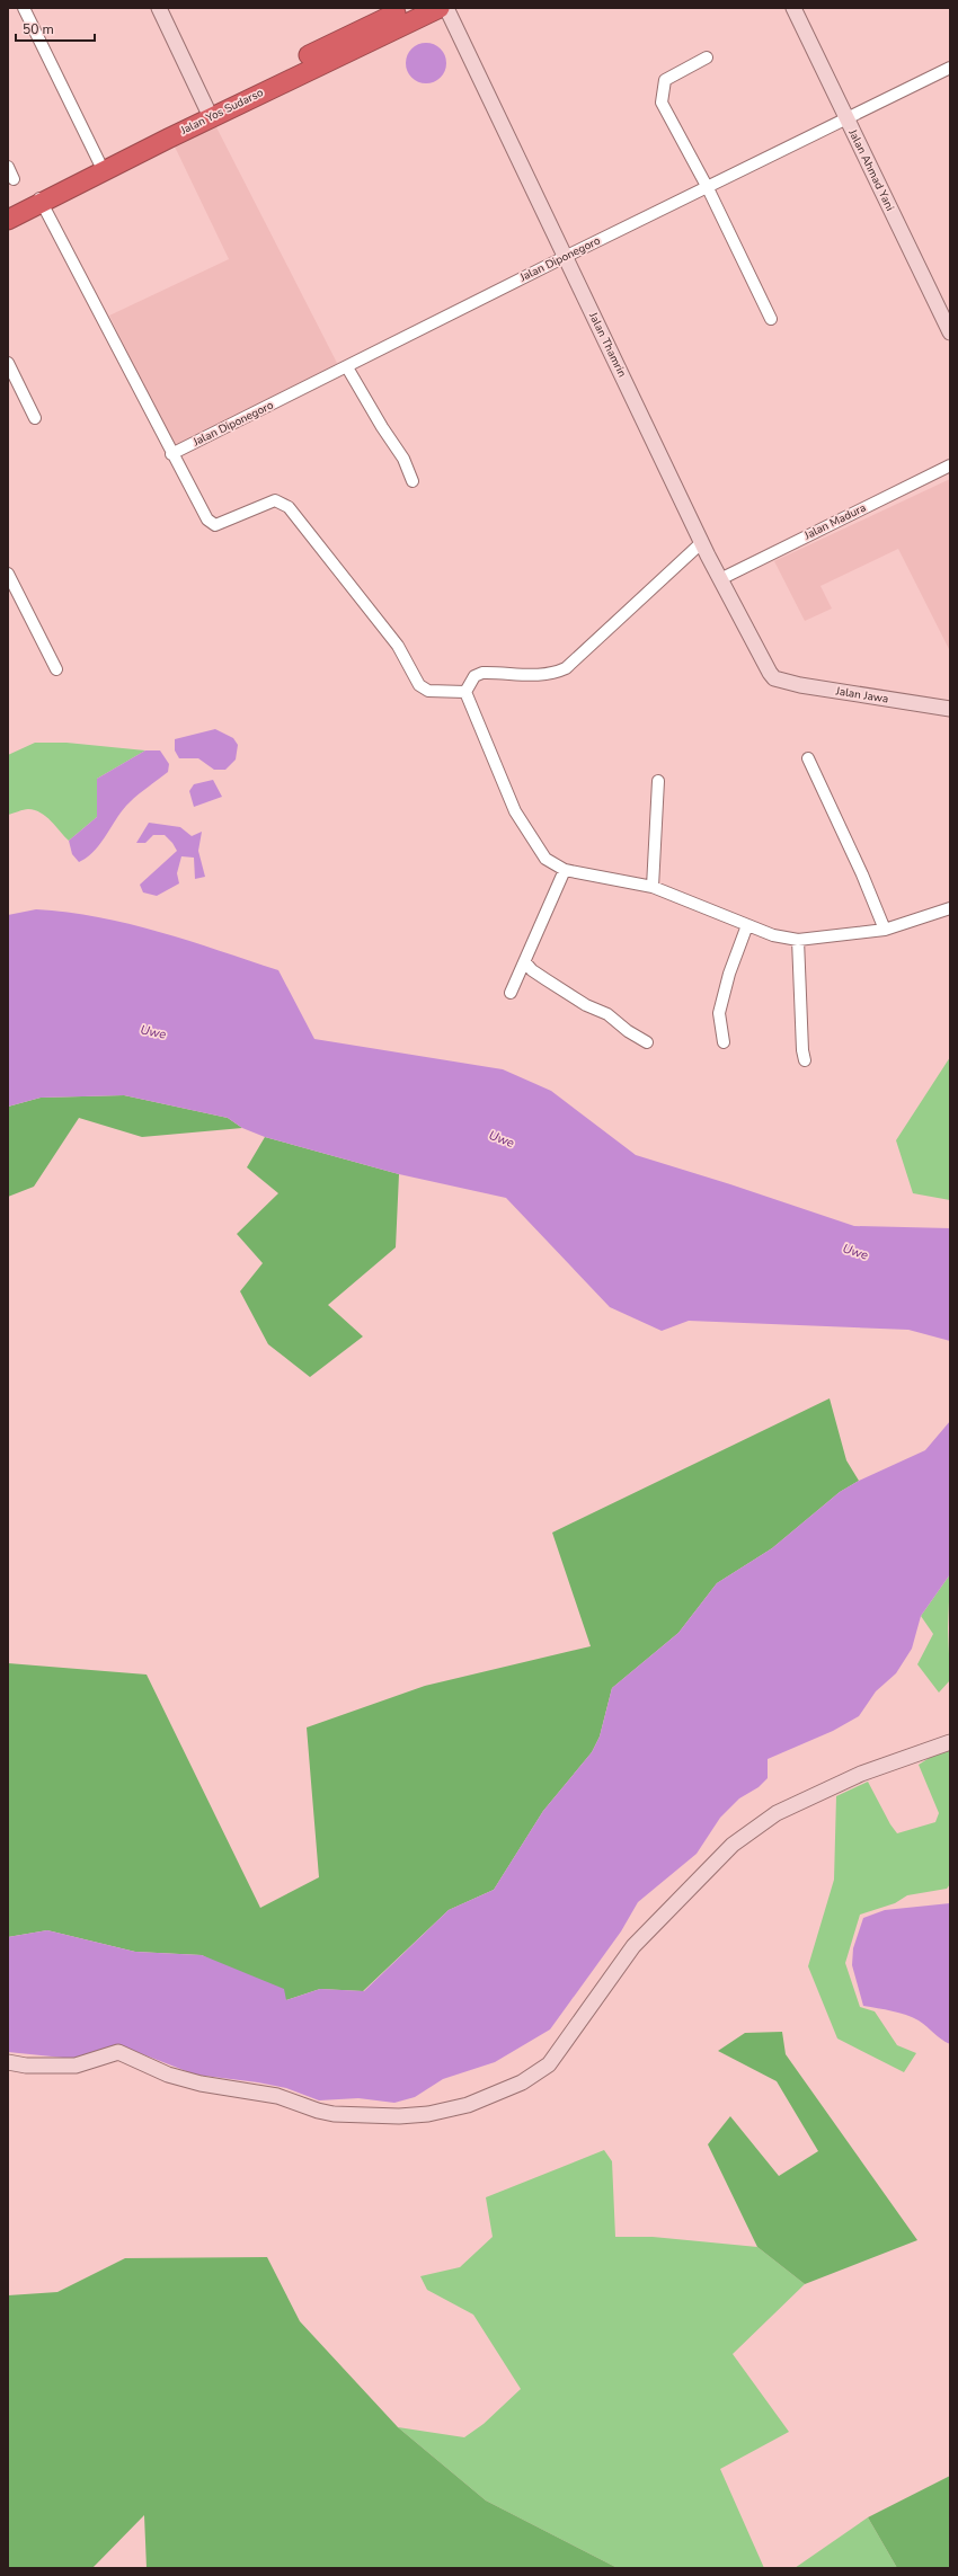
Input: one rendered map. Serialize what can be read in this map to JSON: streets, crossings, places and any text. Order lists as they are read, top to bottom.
{
  "streets": {
    "highway": ["Jalan Yos Sudarso"],
    "street": [
      "Jalan Ahmad Yani",
      "Jalan Diponegoro",
      "Jalan Thamrin",
      "Jalan Madura",
      "Jalan Jawa"
    ]
  },
  "crossings": [
    ["Jalan Ahmad Yani", "Jalan Diponegoro"],
    ["Jalan Diponegoro", "Jalan Thamrin"],
    ["Jalan Thamrin", "Jalan Madura"],
    ["Jalan Thamrin", "Jalan Jawa"]
  ],
  "water": ["Uwe"],
  "scale_bar": "50 m"
}
